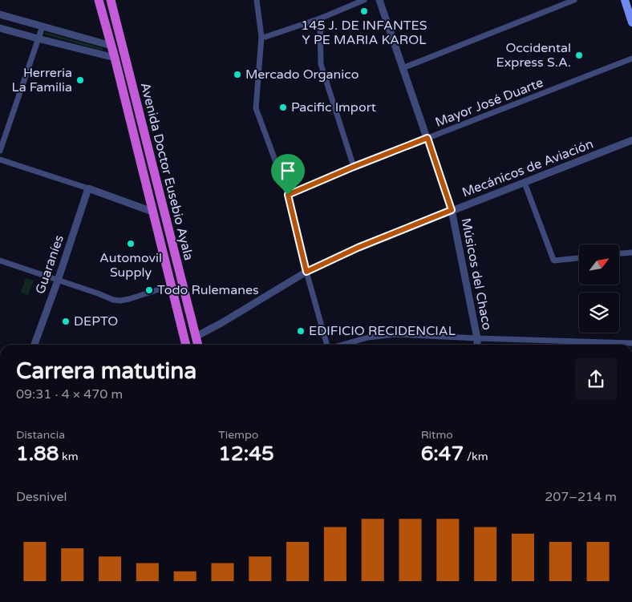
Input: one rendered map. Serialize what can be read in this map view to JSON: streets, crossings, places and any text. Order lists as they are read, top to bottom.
{
  "streets": {
    "highway": ["Avenida Doctor Eusebio Ayala"],
    "street": [
      "Mayor José Duarte",
      "Mecánicos de Aviación",
      "Guaraníes",
      "Músicos del Chaco"
    ]
  },
  "crossings": [
    ["Mayor José Duarte", "Músicos del Chaco"],
    ["Mecánicos de Aviación", "Avenida Doctor Eusebio Ayala"],
    ["Mecánicos de Aviación", "Músicos del Chaco"]
  ],
  "places": [
    "145 J. DE INFANTES Y PE MARIA KAROL",
    "Occidental Express S.A.",
    "Mercado Organico",
    "Herreria La Familia",
    "Pacific Import",
    "Automovil Supply",
    "Todo Rulemanes",
    "DEPTO",
    "EDIFICIO RECIDENCIAL"
  ],
  "north": "top right",
  "page": {
    "heading": ["Carrera matutina", "09:31 · 4 × 470 m"],
    "stats": [
      ["Distancia", "1.88 km"],
      ["Tiempo", "12:45"],
      ["Ritmo", "6:47 /km"]
    ],
    "chart": ["Desnivel", "207–214 m"]
  }
}
